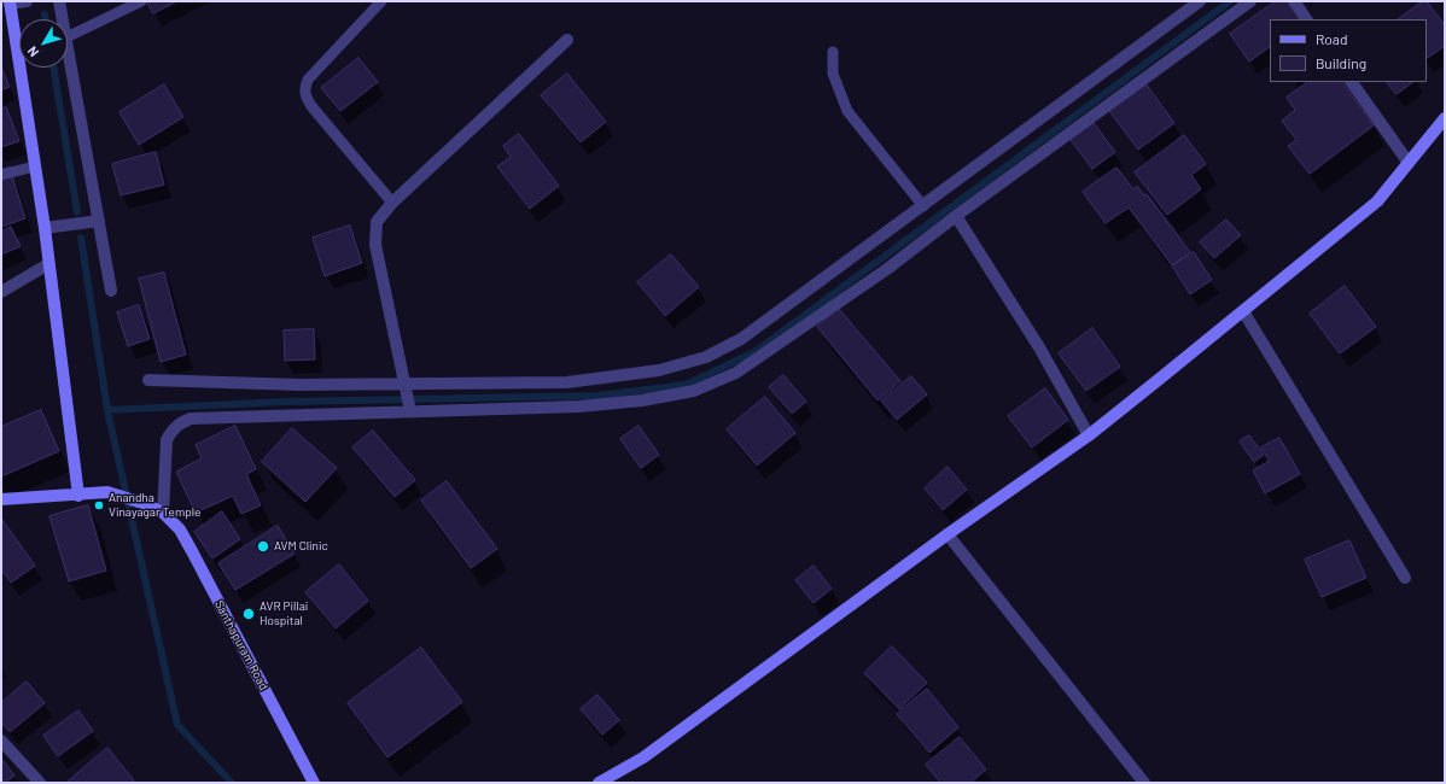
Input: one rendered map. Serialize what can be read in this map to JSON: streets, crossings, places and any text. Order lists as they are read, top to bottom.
{
  "streets": {
    "street": ["Santhapuram Road"]
  },
  "places": ["Anandha Vinayagar Temple", "AVM Clinic", "AVR Pillai Hospital"],
  "legend": ["Road", "Building"],
  "north": "bottom left"
}
